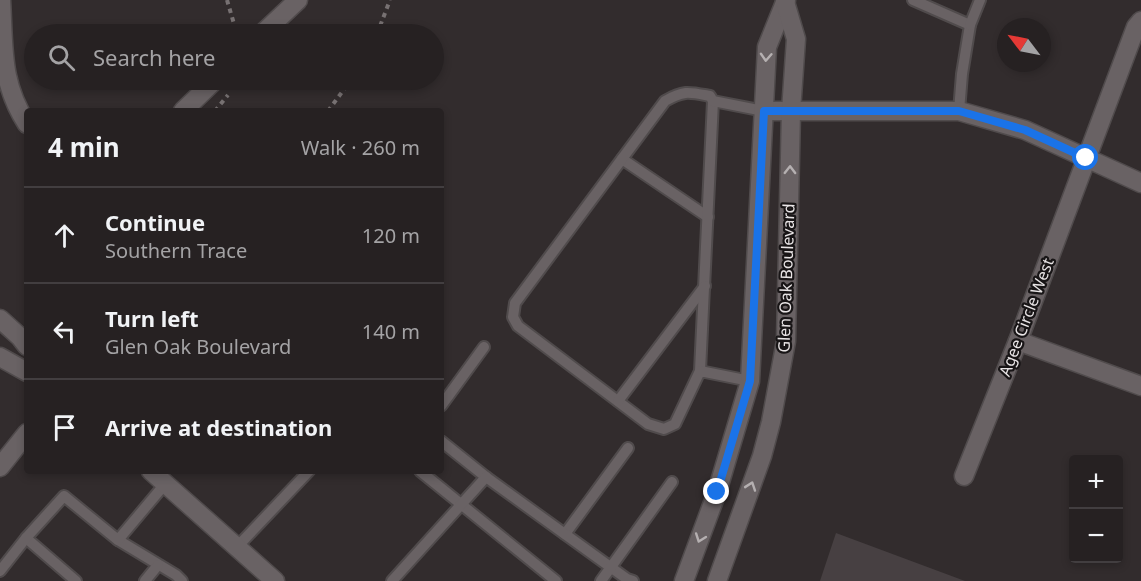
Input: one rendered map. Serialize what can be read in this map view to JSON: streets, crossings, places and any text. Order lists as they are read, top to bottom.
{
  "streets": {
    "street": ["Glen Oak Boulevard", "Agee Circle West"]
  },
  "north": "top left",
  "page": {
    "search": "Search here",
    "heading": ["4 min", "Walk · 260 m"],
    "list": [
      ["Continue", "Southern Trace", "120 m"],
      ["Turn left", "Glen Oak Boulevard", "140 m"],
      "Arrive at destination"
    ],
    "map_buttons": ["+", "−"]
  }
}
